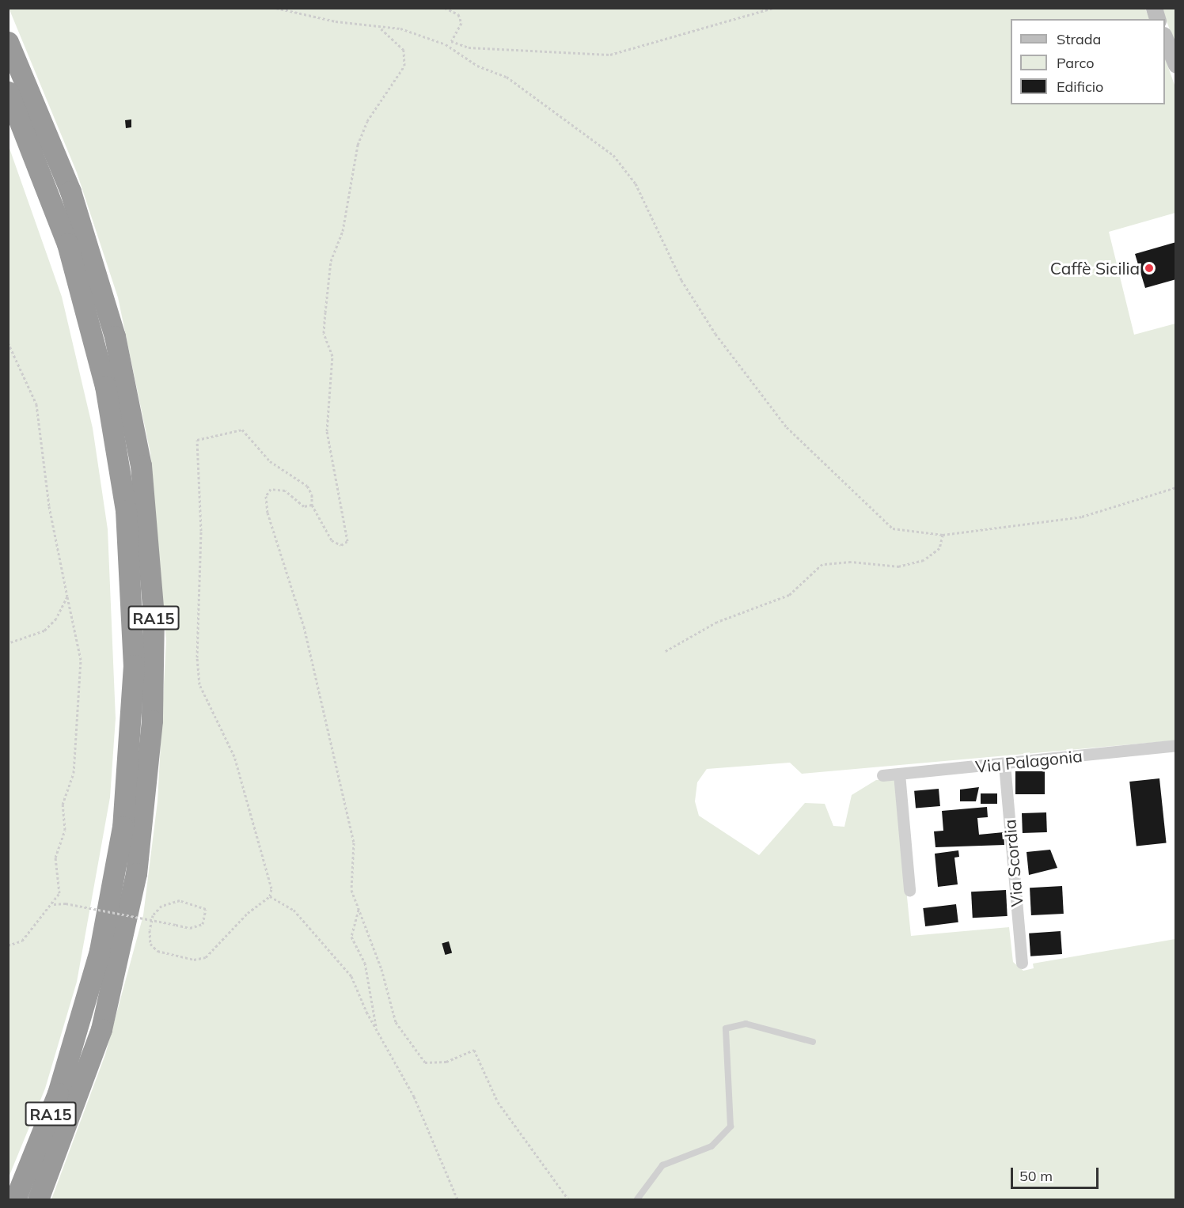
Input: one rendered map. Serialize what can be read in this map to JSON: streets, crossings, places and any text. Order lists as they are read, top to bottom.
{
  "streets": {
    "highway": ["RA15"],
    "street": ["Via Palagonia", "Via Scordia"]
  },
  "crossings": [
    ["Via Palagonia", "Via Scordia"]
  ],
  "places": ["Caffè Sicilia"],
  "legend": ["Strada", "Parco", "Edificio"],
  "scale_bar": "50 m"
}
